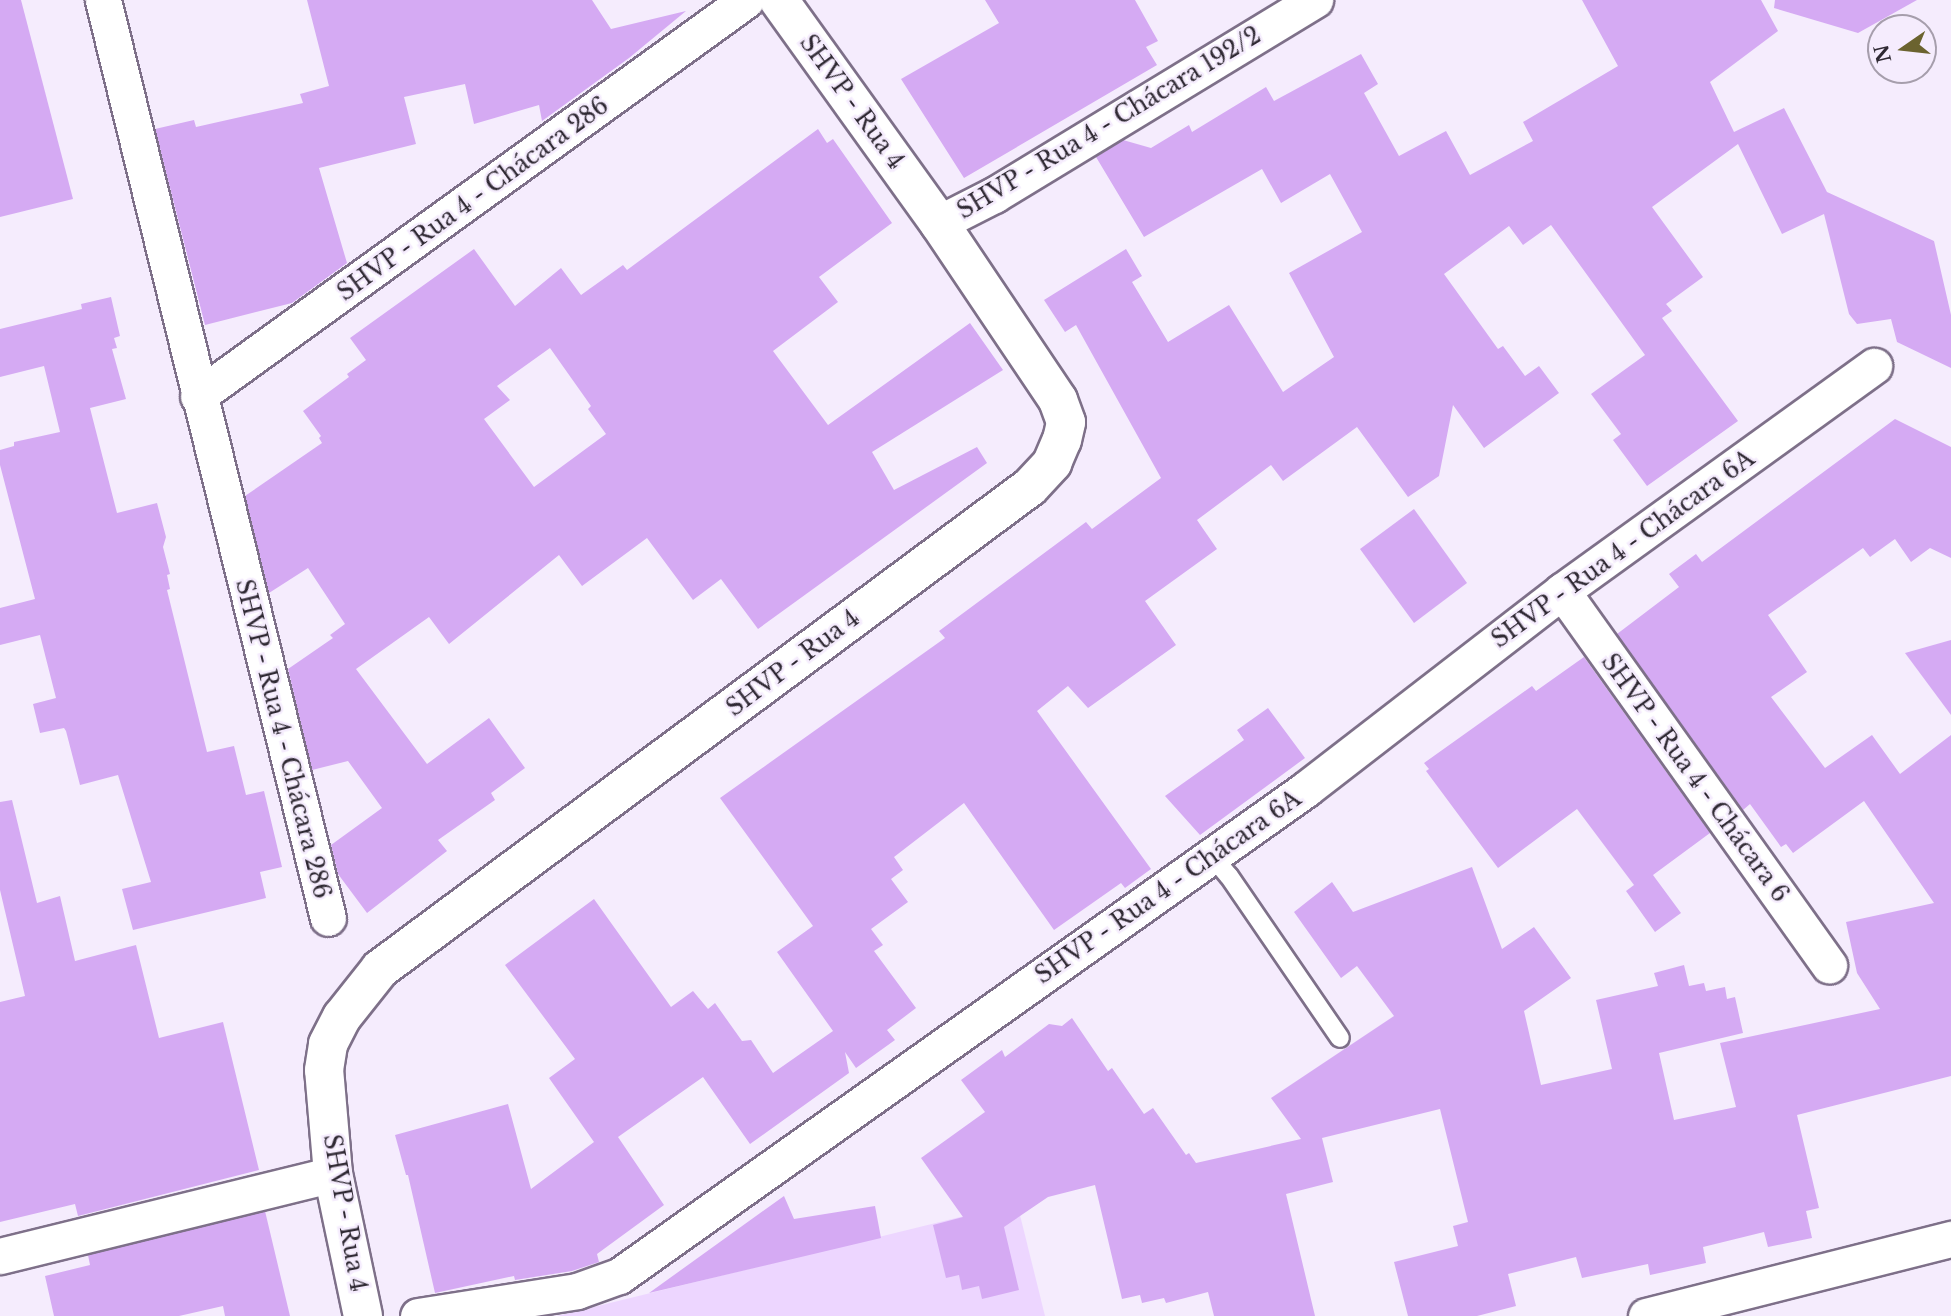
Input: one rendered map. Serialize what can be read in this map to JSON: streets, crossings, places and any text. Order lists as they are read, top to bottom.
{
  "streets": {
    "street": [
      "SHVP - Rua 4",
      "SHVP - Rua 4 - Chácara 192/2",
      "SHVP - Rua 4 - Chácara 286",
      "SHVP - Rua 4 - Chácara 6A",
      "SHVP - Rua 4 - Chácara 6"
    ]
  },
  "crossings": [
    ["SHVP - Rua 4", "SHVP - Rua 4 - Chácara 192/2"],
    ["SHVP - Rua 4 - Chácara 6A", "SHVP - Rua 4 - Chácara 6"]
  ],
  "north": "left"
}
